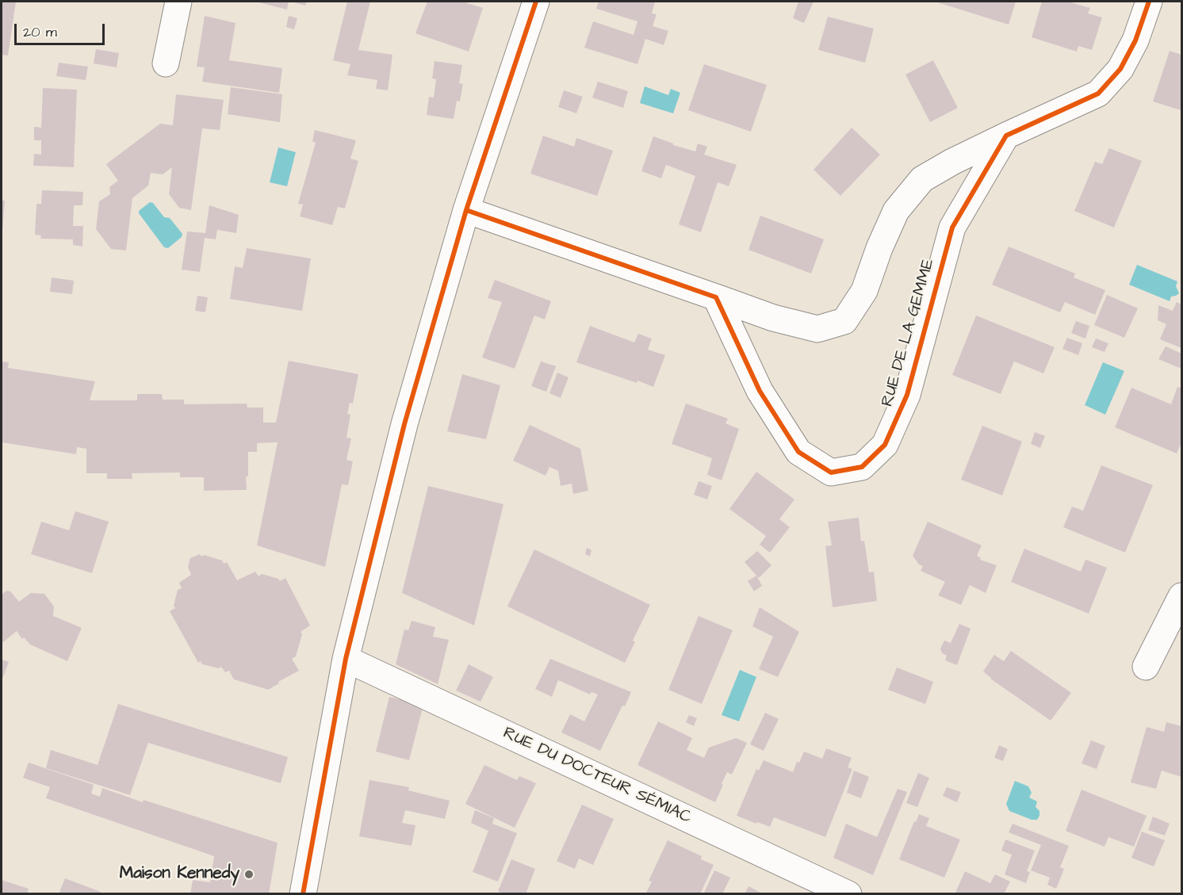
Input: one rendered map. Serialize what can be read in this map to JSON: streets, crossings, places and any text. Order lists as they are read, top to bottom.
{
  "streets": {
    "street": ["RUE DE LA GEMME", "RUE DU DOCTEUR SÉMIAC"]
  },
  "places": ["Maison Kennedy"],
  "scale_bar": "20 m"
}
